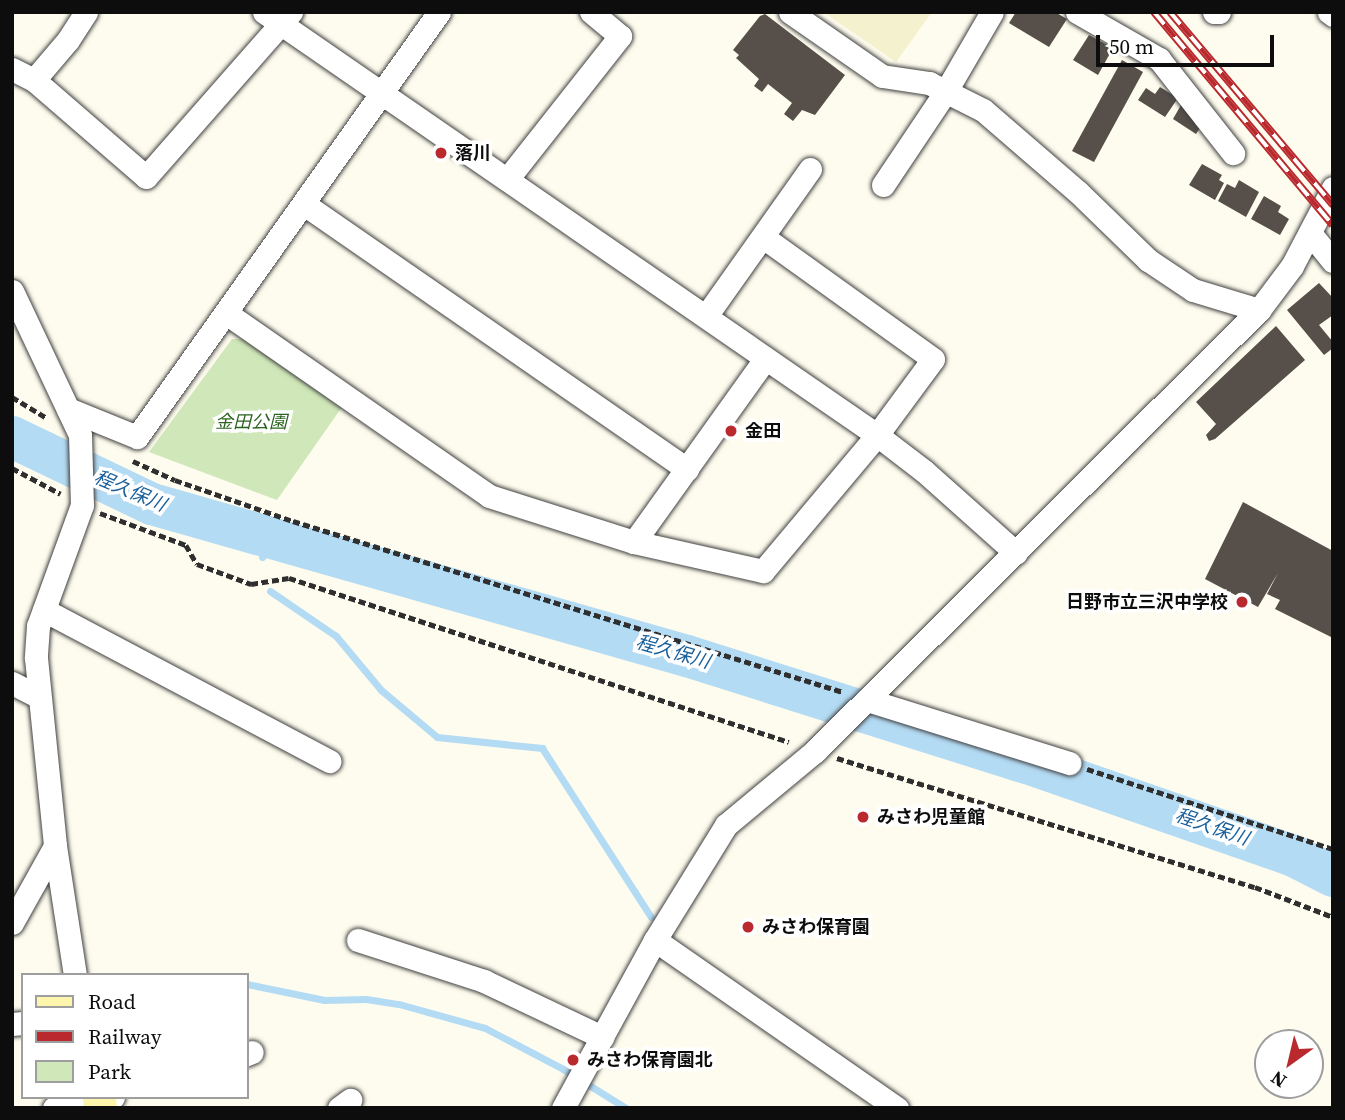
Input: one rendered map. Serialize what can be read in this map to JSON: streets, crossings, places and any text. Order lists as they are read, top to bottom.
{
  "water": ["程久保川"],
  "parks": ["金田公園"],
  "places": [
    "落川",
    "金田",
    "日野市立三沢中学校",
    "みさわ児童館",
    "みさわ保育園",
    "みさわ保育園北"
  ],
  "legend": ["Road", "Railway", "Park"],
  "scale_bar": "50 m",
  "north": "bottom left"
}
